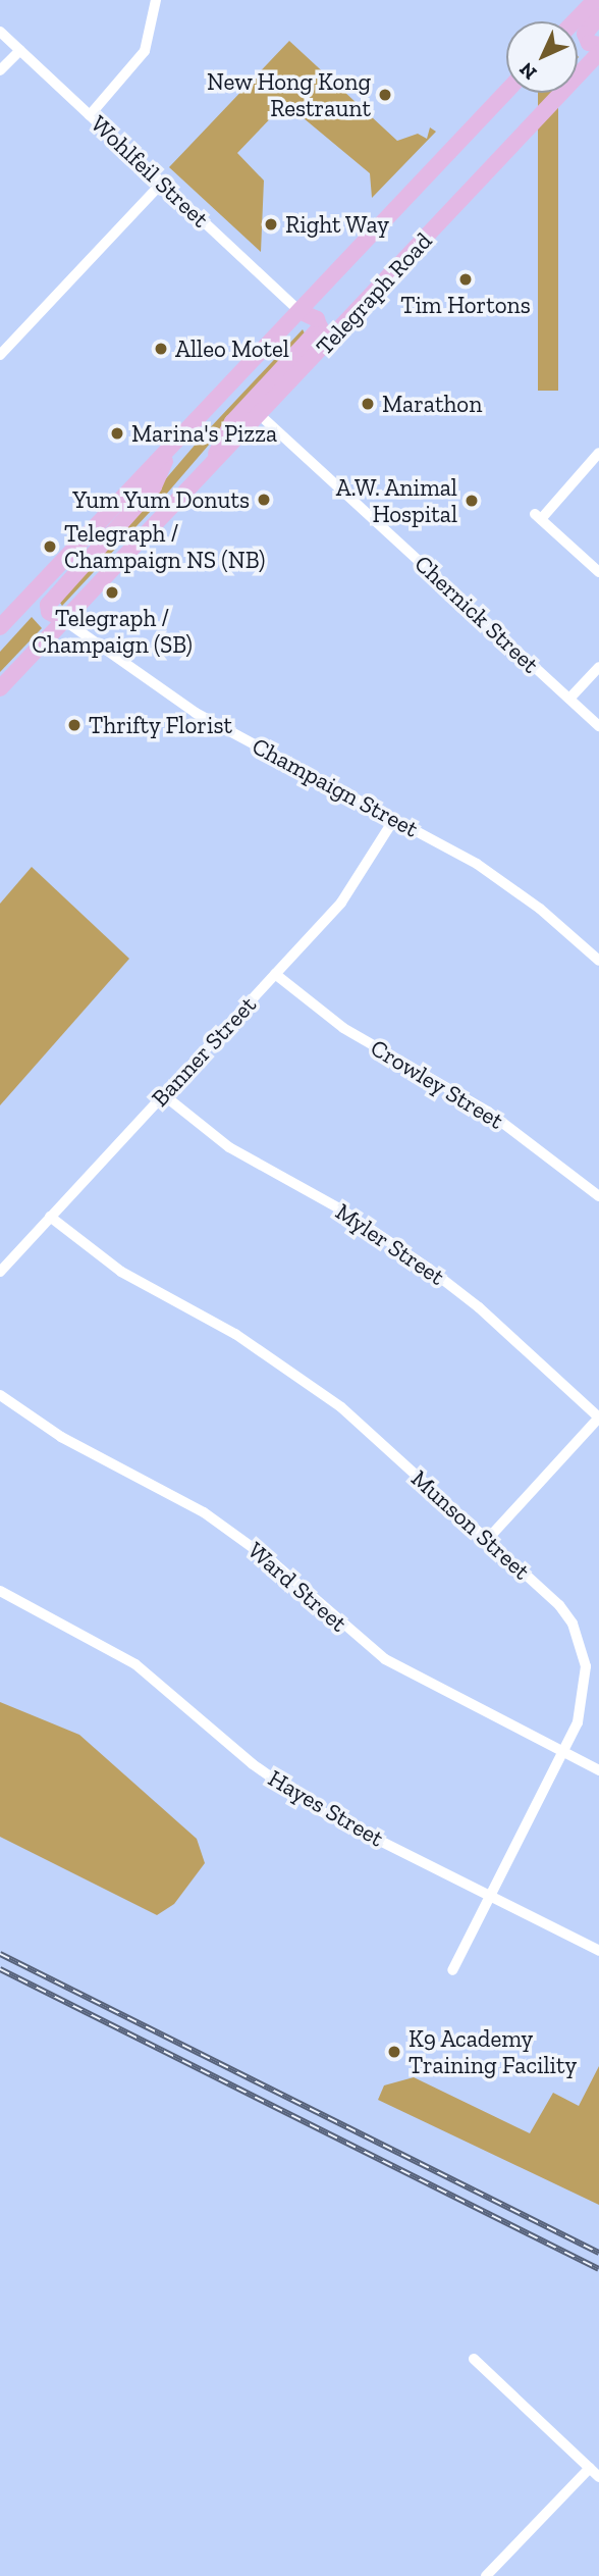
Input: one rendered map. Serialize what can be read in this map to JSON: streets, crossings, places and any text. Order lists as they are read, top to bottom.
{
  "streets": {
    "main road": ["Telegraph Road"],
    "street": [
      "Wohlfeil Street",
      "Chernick Street",
      "Champaign Street",
      "Banner Street",
      "Crowley Street",
      "Myler Street",
      "Munson Street",
      "Ward Street",
      "Hayes Street"
    ]
  },
  "crossings": [
    ["Wohlfeil Street", "Telegraph Road"],
    ["Telegraph Road", "Chernick Street"],
    ["Telegraph Road", "Champaign Street"],
    ["Champaign Street", "Banner Street"],
    ["Banner Street", "Crowley Street"],
    ["Banner Street", "Myler Street"],
    ["Banner Street", "Munson Street"],
    ["Munson Street", "Ward Street"],
    ["Munson Street", "Hayes Street"]
  ],
  "places": [
    "New Hong Kong Restraunt",
    "Right Way",
    "Tim Hortons",
    "Alleo Motel",
    "Marathon",
    "Marina's Pizza",
    "Yum Yum Donuts",
    "A.W. Animal Hospital",
    "Telegraph / Champaign NS (NB)",
    "Telegraph / Champaign (SB)",
    "Thrifty Florist",
    "K9 Academy Training Facility"
  ],
  "north": "bottom left"
}
